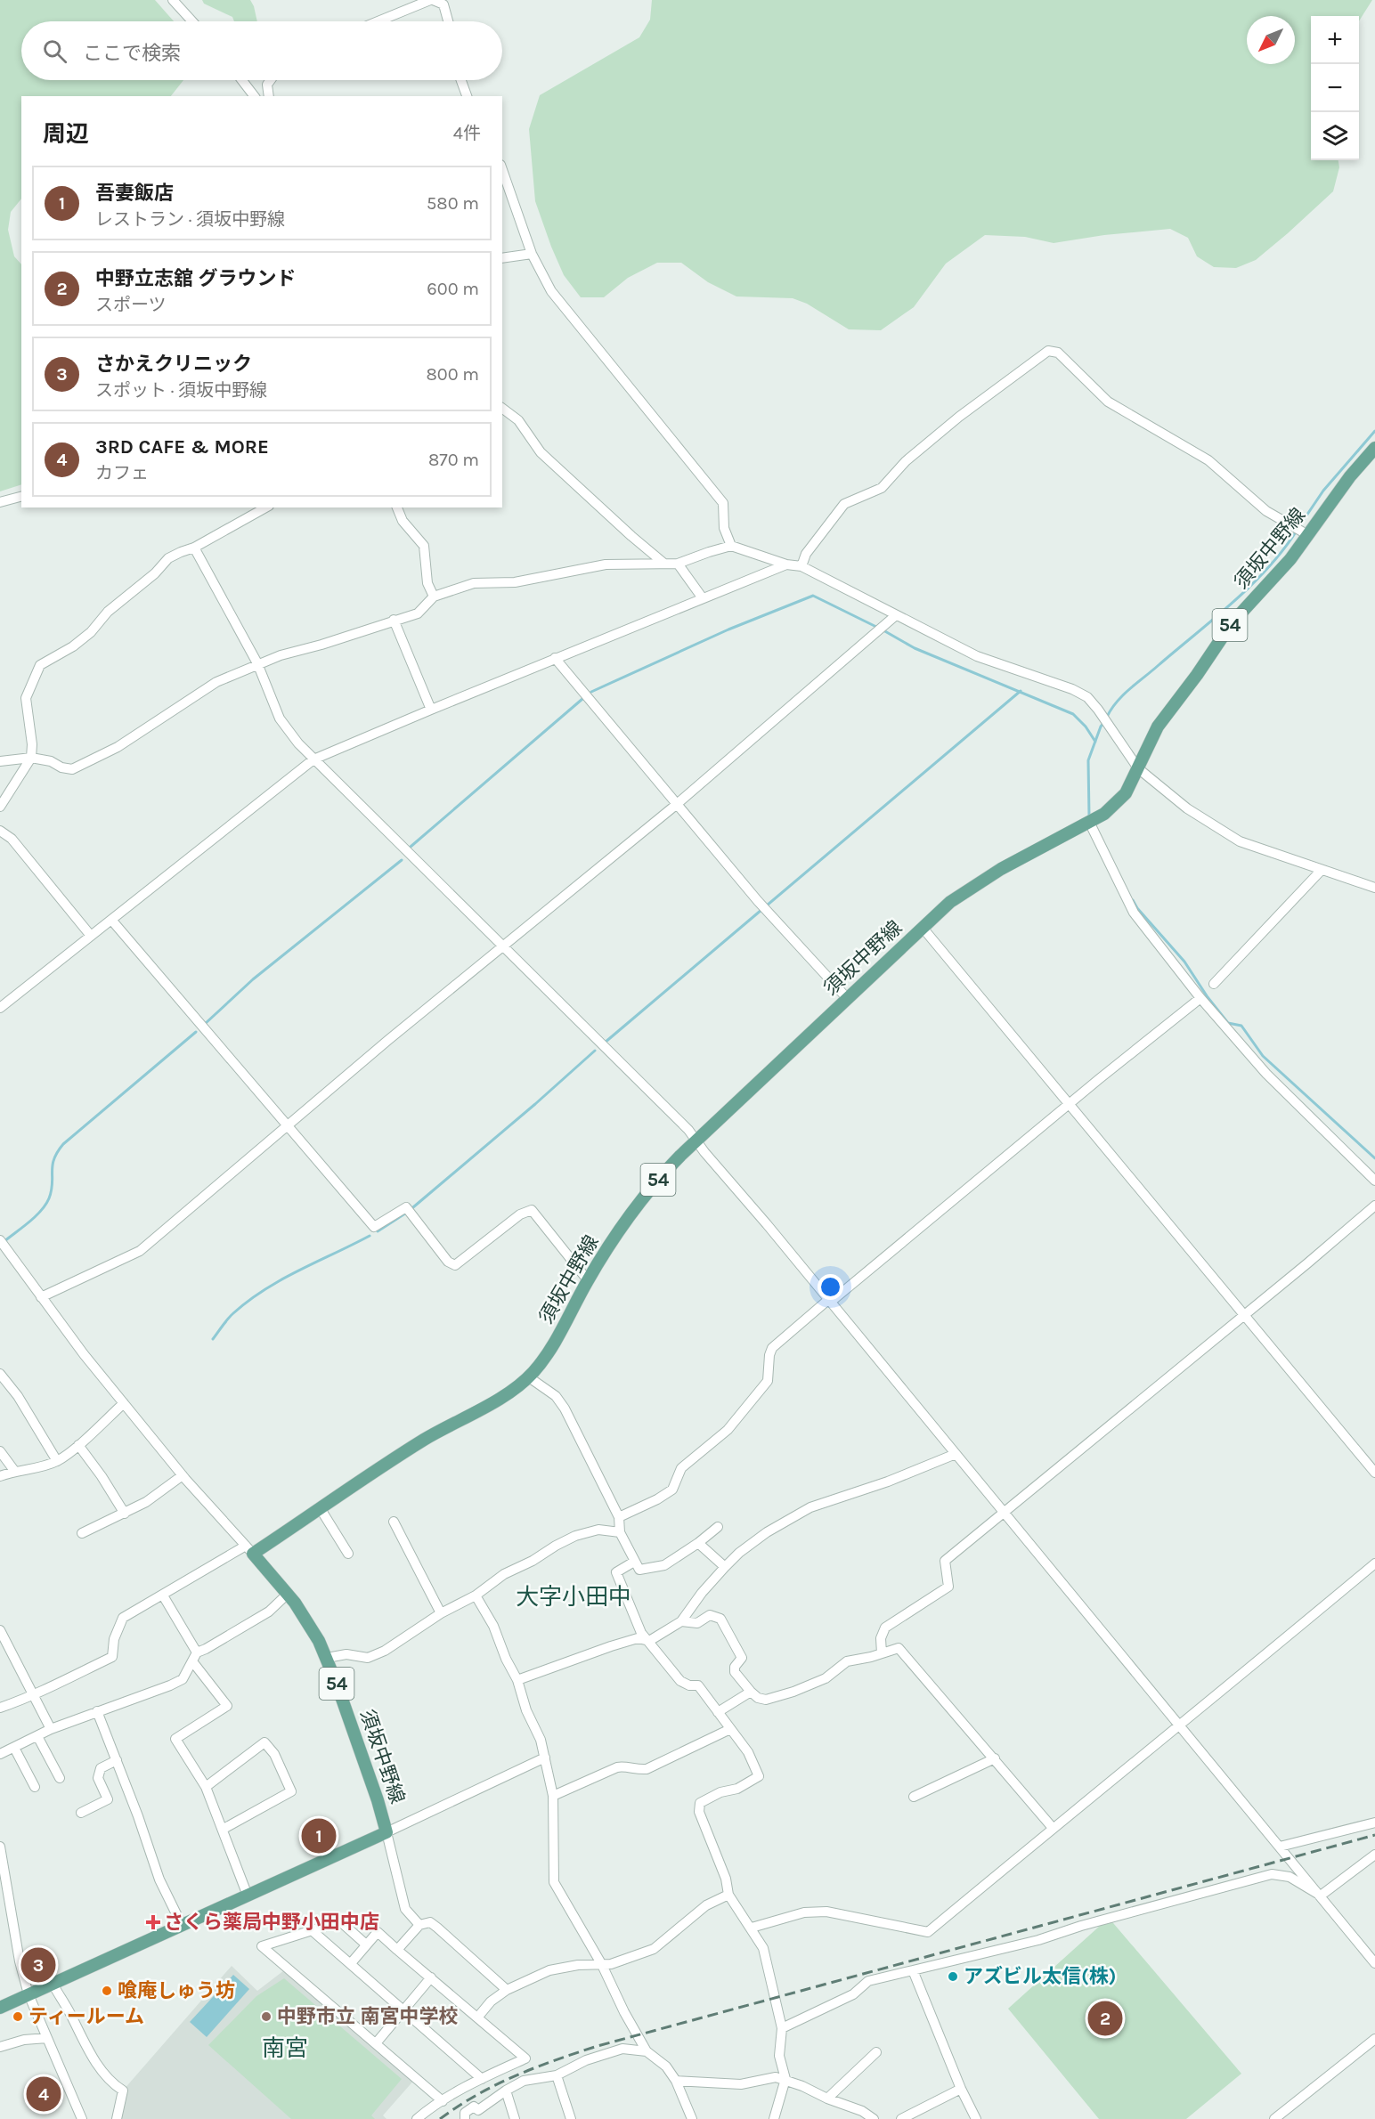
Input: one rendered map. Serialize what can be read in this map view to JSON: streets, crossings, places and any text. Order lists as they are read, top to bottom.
{
  "streets": {
    "main road": ["須坂中野線", "54"]
  },
  "districts": ["大字小田中", "南宮"],
  "places": {
    "health": ["さくら薬局中野小田中店"],
    "other": [
      "アズビル太信(株)",
      "喰庵しゅう坊",
      "ティールーム",
      "中野市立 南宮中学校"
    ]
  },
  "north": "bottom left",
  "page": {
    "map_buttons": ["+", "−"],
    "search": "ここで検索",
    "heading": ["周辺", "4件"],
    "list": [
      {
        "mark": "1",
        "name": "吾妻飯店",
        "note": "レストラン · 須坂中野線",
        "value": "580 m"
      },
      {
        "mark": "2",
        "name": "中野立志舘 グラウンド",
        "note": "スポーツ",
        "value": "600 m"
      },
      {
        "mark": "3",
        "name": "さかえクリニック",
        "note": "スポット · 須坂中野線",
        "value": "800 m"
      },
      {
        "mark": "4",
        "name": "3RD CAFE & MORE",
        "note": "カフェ",
        "value": "870 m"
      }
    ],
    "pins": [
      "1",
      "3",
      "2",
      "4"
    ]
  }
}
